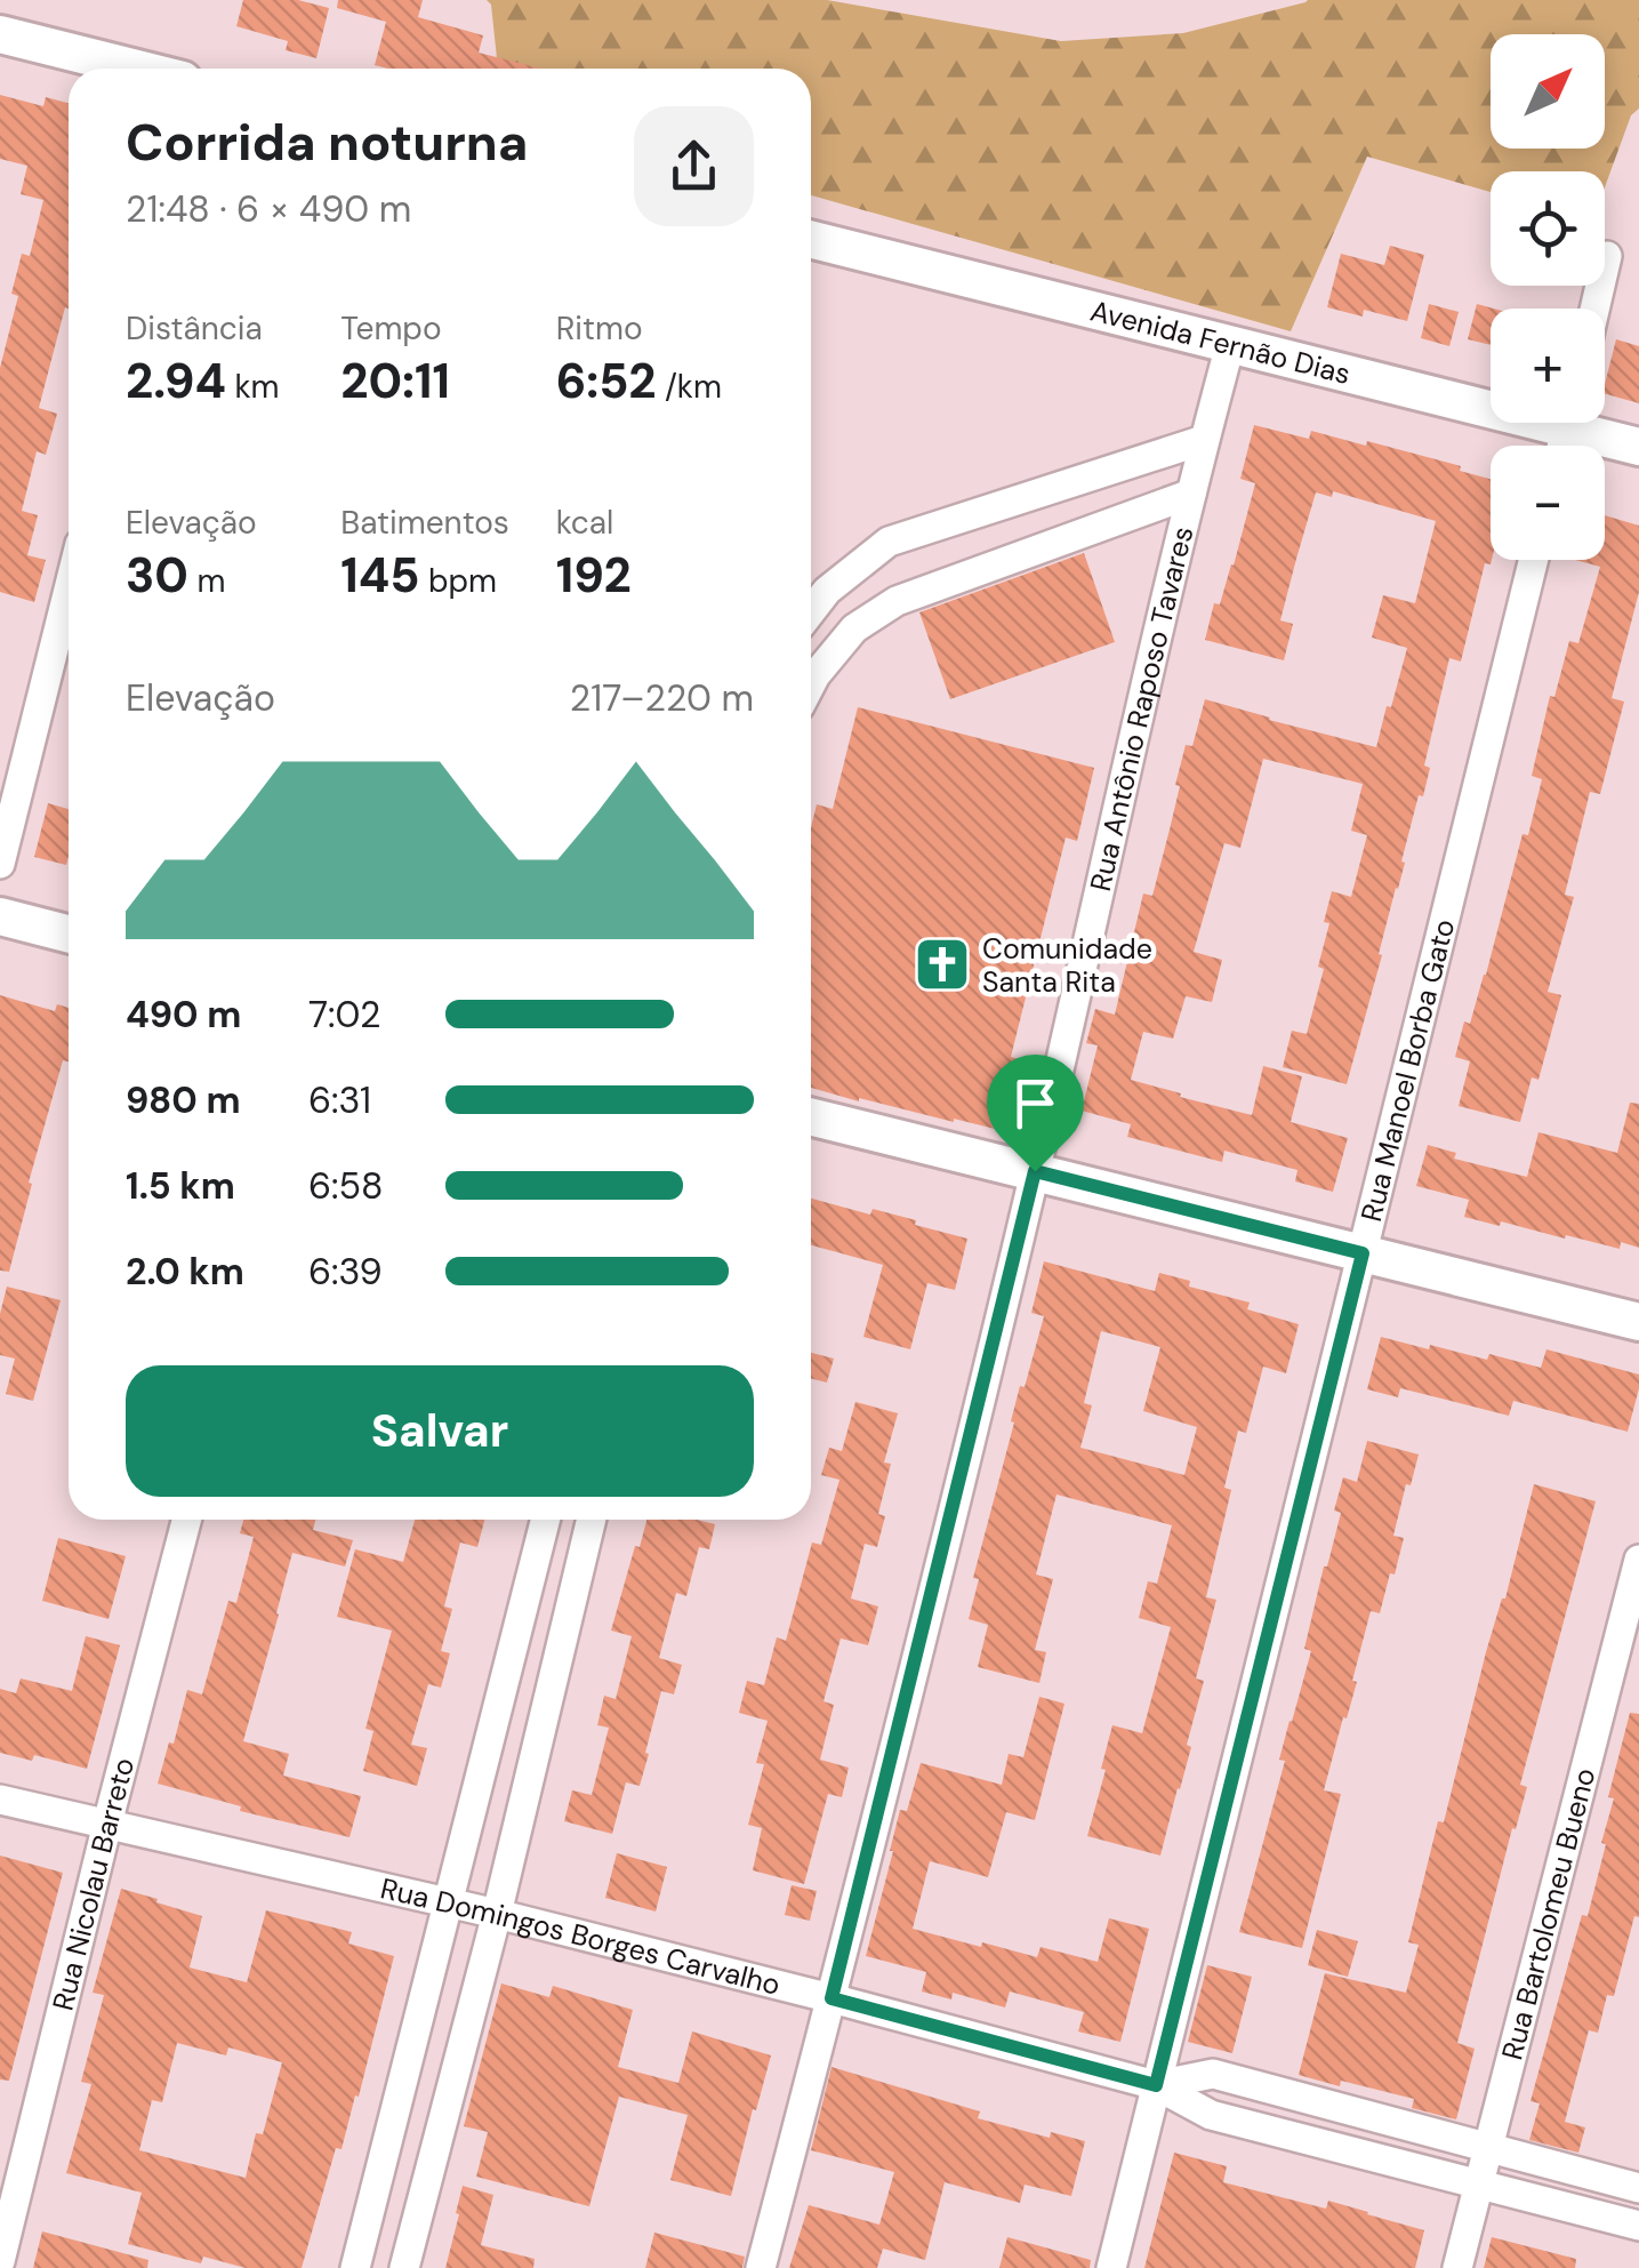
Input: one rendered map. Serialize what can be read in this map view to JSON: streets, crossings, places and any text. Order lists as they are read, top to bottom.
{
  "streets": {
    "street": [
      "Avenida Fernão Dias",
      "Rua Antônio Raposo Tavares",
      "Rua Manoel Borba Gato",
      "Rua Nicolau Barreto",
      "Rua Bartolomeu Bueno",
      "Rua Domingos Borges Carvalho"
    ]
  },
  "crossings": [
    ["Avenida Fernão Dias", "Rua Antônio Raposo Tavares"],
    ["Rua Antônio Raposo Tavares", "Rua Domingos Borges Carvalho"],
    ["Rua Manoel Borba Gato", "Rua Domingos Borges Carvalho"],
    ["Rua Nicolau Barreto", "Rua Domingos Borges Carvalho"],
    ["Rua Bartolomeu Bueno", "Rua Domingos Borges Carvalho"]
  ],
  "places": {
    "church": ["Comunidade Santa Rita"]
  },
  "north": "top right",
  "page": {
    "map_buttons": ["+", "−"],
    "heading": ["Corrida noturna", "21:48 · 6 × 490 m"],
    "stats": [
      ["Distância", "2.94 km"],
      ["Tempo", "20:11"],
      ["Ritmo", "6:52 /km"],
      ["Elevação", "30 m"],
      ["Batimentos", "145 bpm"],
      ["kcal", "192"]
    ],
    "chart": ["Elevação", "217–220 m"],
    "list": [
      {
        "name": "490 m",
        "note": "7:02"
      },
      {
        "name": "980 m",
        "note": "6:31"
      },
      {
        "name": "1.5 km",
        "note": "6:58"
      },
      {
        "name": "2.0 km",
        "note": "6:39"
      }
    ],
    "buttons": "Salvar"
  }
}
